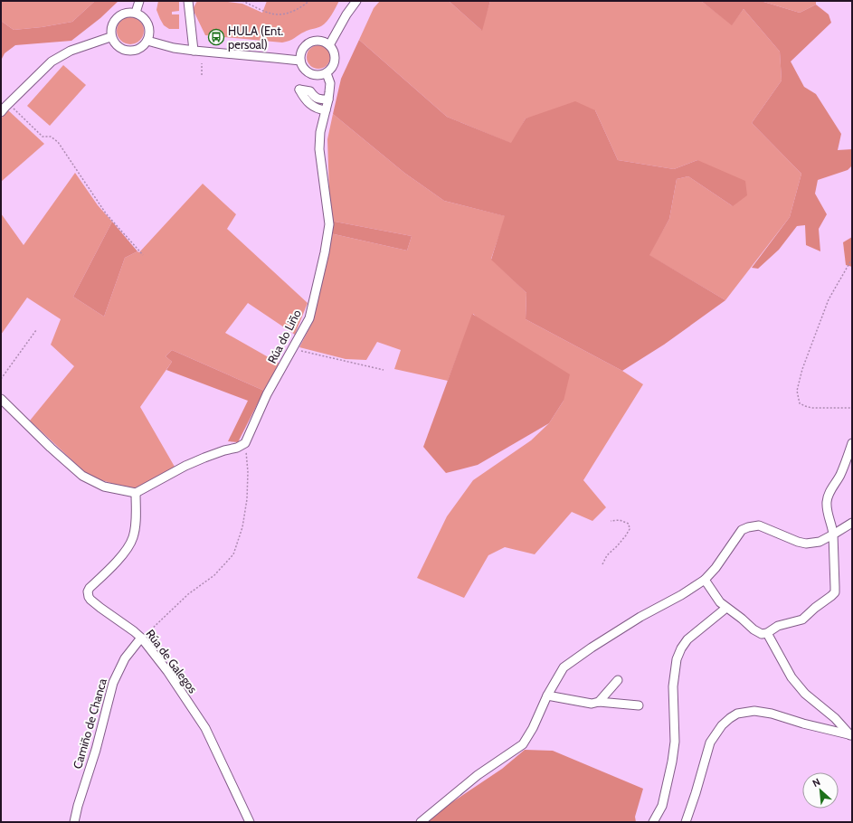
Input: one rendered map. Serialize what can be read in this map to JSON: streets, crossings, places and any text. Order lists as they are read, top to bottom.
{
  "streets": {
    "street": ["Rúa do Liño", "Rúa de Galegos", "Camiño de Chanca"]
  },
  "crossings": [
    ["Rúa de Galegos", "Camiño de Chanca"]
  ],
  "places": {
    "bus stop": ["HULA (Ent. persoal)"]
  },
  "north": "top left"
}
